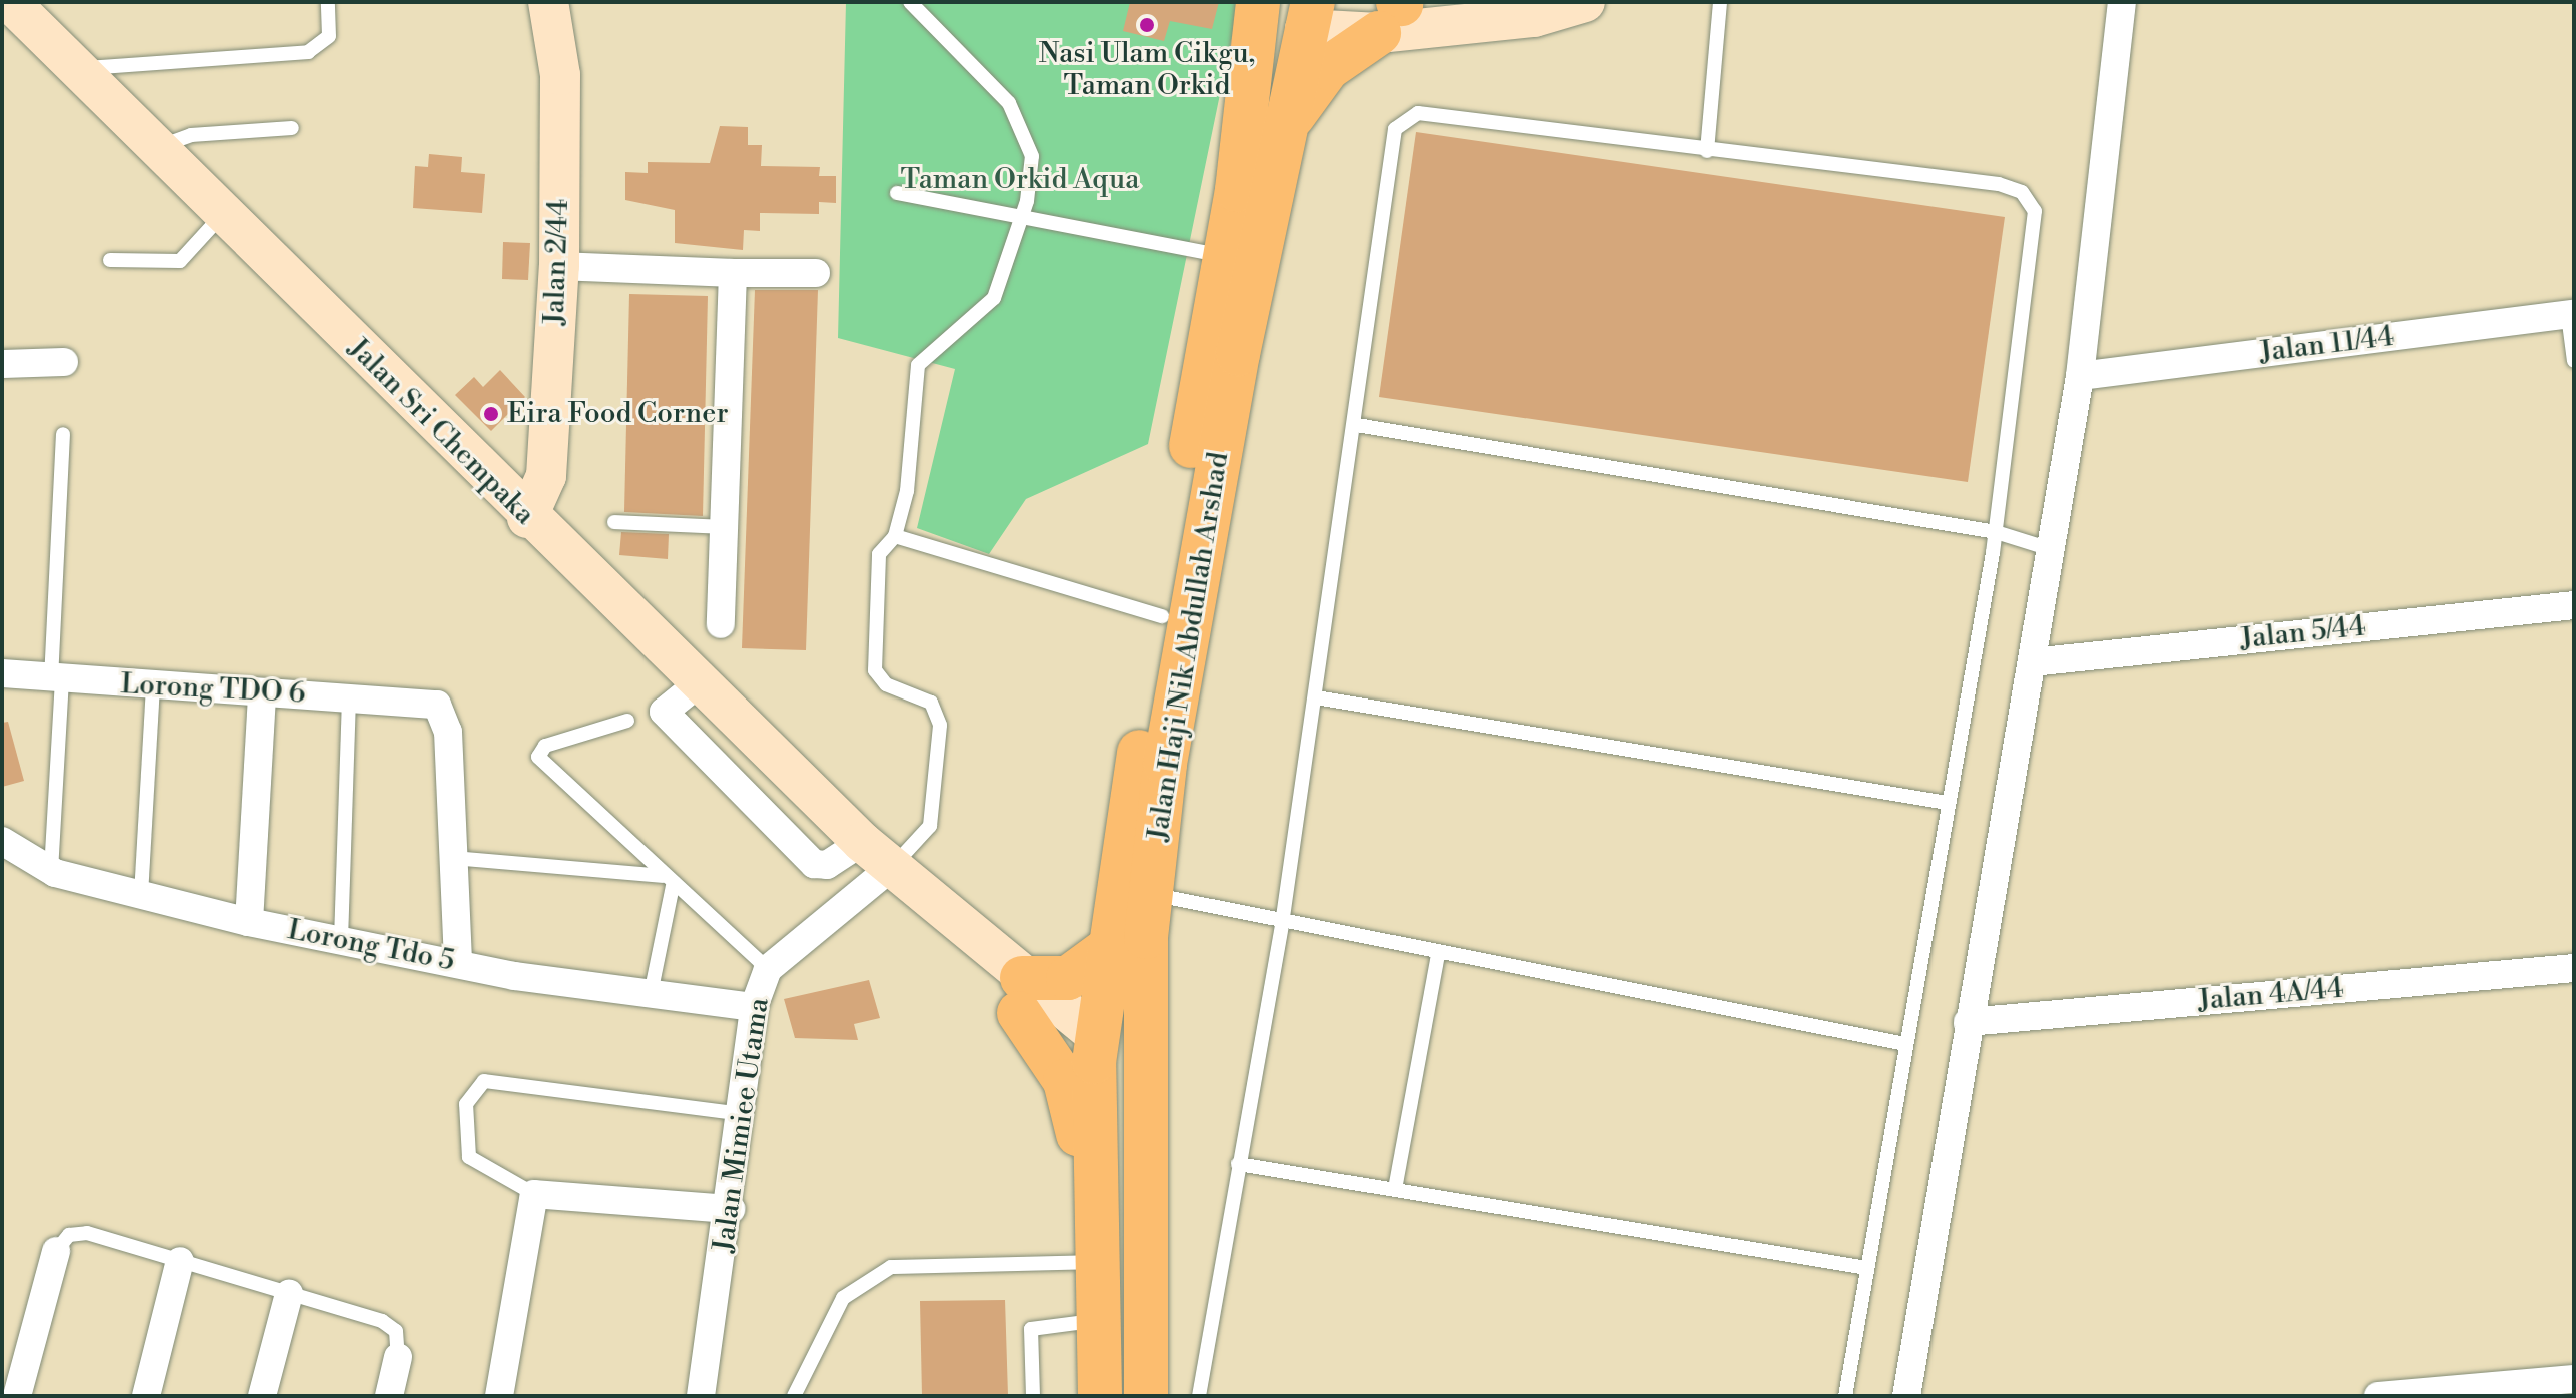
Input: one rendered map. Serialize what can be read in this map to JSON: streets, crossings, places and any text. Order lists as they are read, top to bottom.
{
  "streets": {
    "main road": ["Jalan 2/44", "Jalan Sri Chempaka", "Jalan Haji Nik Abdullah Arshad"],
    "street": [
      "Jalan 11/44",
      "Jalan 5/44",
      "Lorong TDO 6",
      "Lorong Tdo 5",
      "Jalan 4A/44",
      "Jalan Mimiee Utama"
    ]
  },
  "crossings": [
    ["Jalan 2/44", "Jalan Sri Chempaka"],
    ["Jalan Sri Chempaka", "Jalan Haji Nik Abdullah Arshad"],
    ["Jalan Sri Chempaka", "Jalan Mimiee Utama"],
    ["Lorong Tdo 5", "Jalan Mimiee Utama"]
  ],
  "parks": ["Taman Orkid Aqua"],
  "places": ["Nasi Ulam Cikgu, Taman Orkid", "Eira Food Corner"]
}
